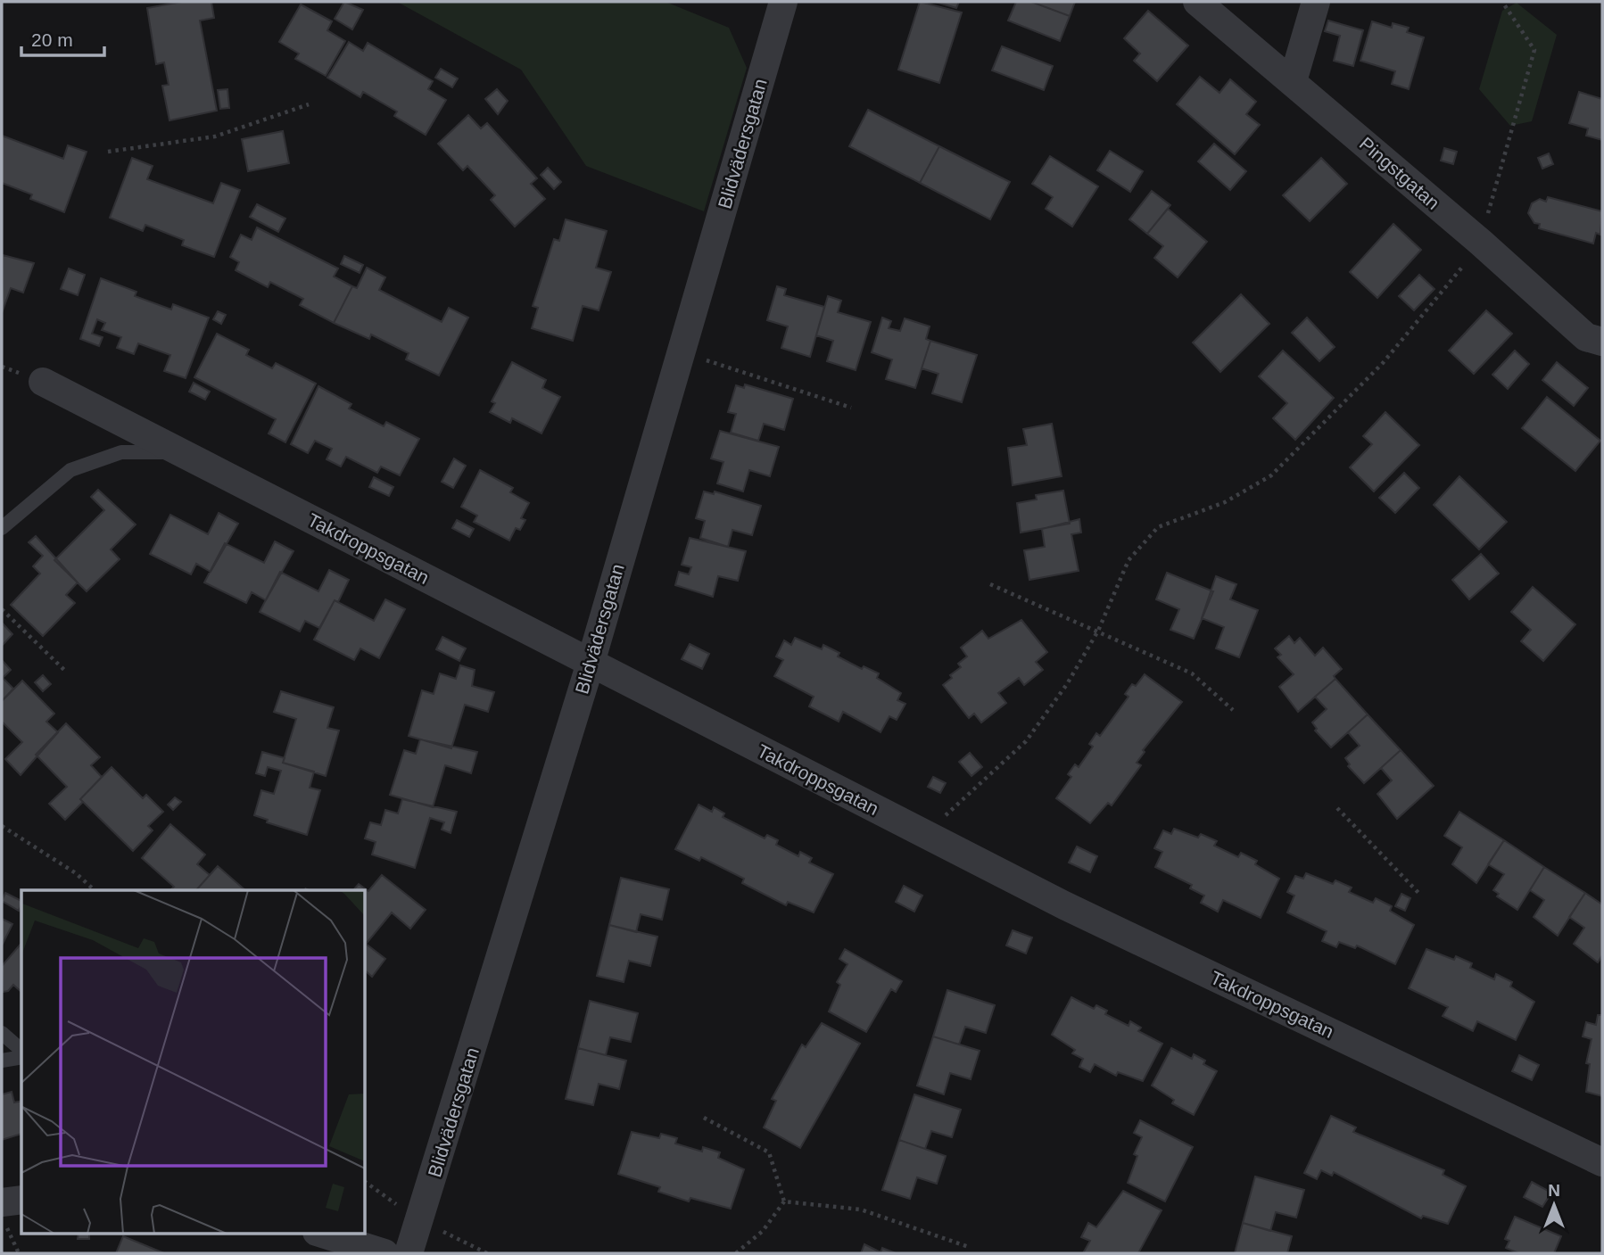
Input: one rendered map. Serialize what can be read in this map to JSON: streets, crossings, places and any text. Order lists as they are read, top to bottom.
{
  "streets": {
    "street": ["Blidvädersgatan", "Pingstgatan", "Takdroppsgatan"]
  },
  "crossings": [
    ["Blidvädersgatan", "Takdroppsgatan"]
  ],
  "scale_bar": "20 m",
  "north": "top"
}
